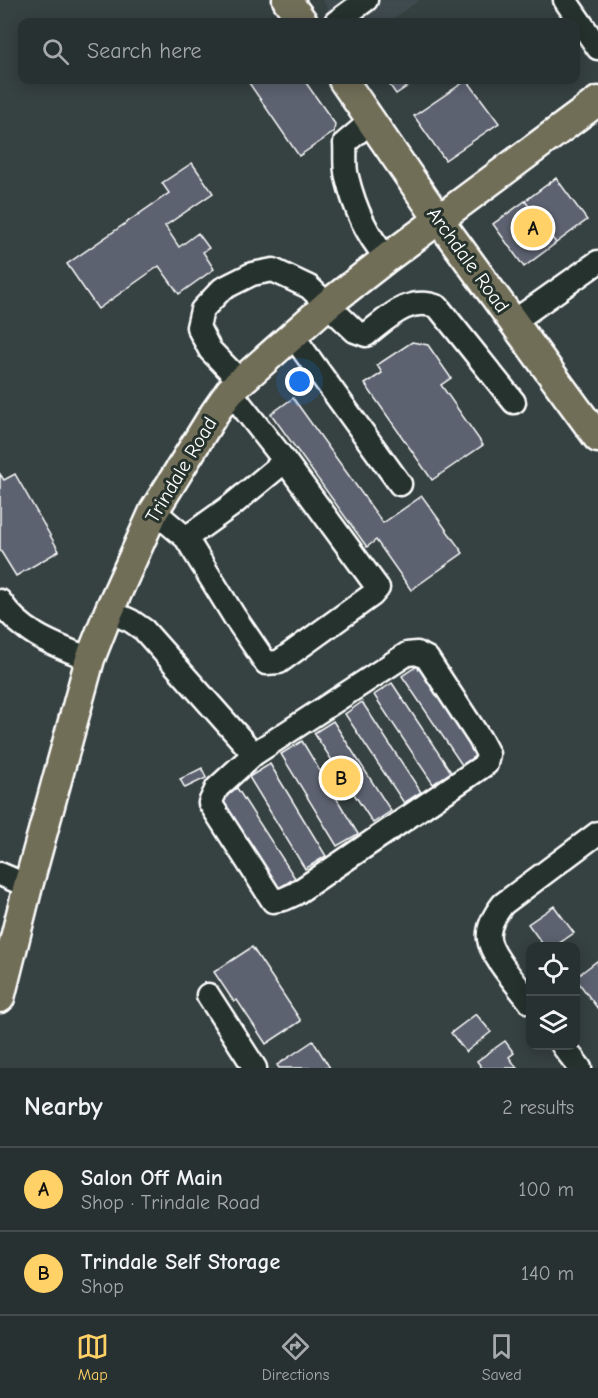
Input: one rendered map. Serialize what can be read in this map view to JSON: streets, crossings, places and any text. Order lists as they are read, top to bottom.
{
  "streets": {
    "main road": ["Archdale Road", "Trindale Road"]
  },
  "crossings": [
    ["Archdale Road", "Trindale Road"]
  ],
  "page": {
    "search": "Search here",
    "pins": ["A", "B"],
    "heading": ["Nearby", "2 results"],
    "list": [
      {
        "mark": "A",
        "name": "Salon Off Main",
        "note": "Shop · Trindale Road",
        "value": "100 m"
      },
      {
        "mark": "B",
        "name": "Trindale Self Storage",
        "note": "Shop",
        "value": "140 m"
      }
    ],
    "nav": ["Map", "Directions", "Saved"]
  }
}
